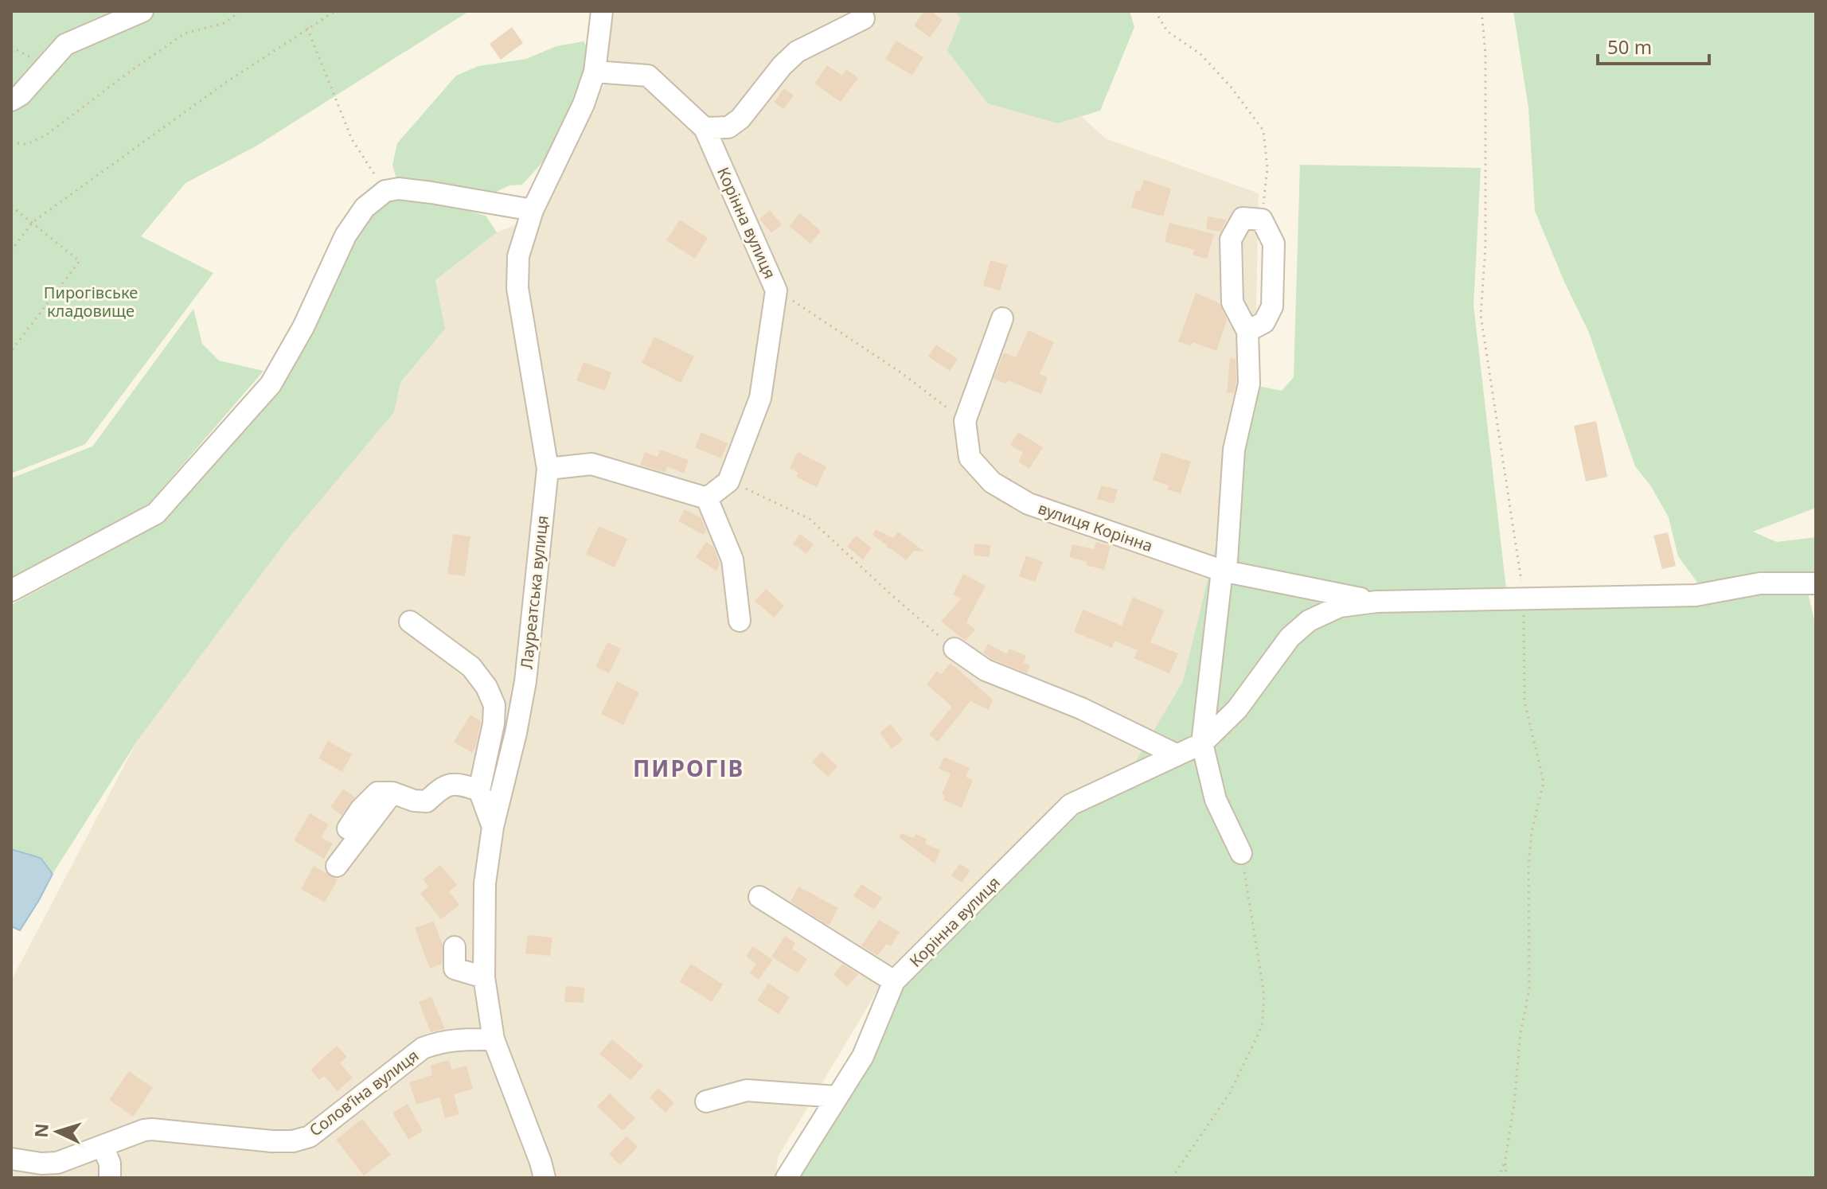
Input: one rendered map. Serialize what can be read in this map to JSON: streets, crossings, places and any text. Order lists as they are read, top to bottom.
{
  "streets": {
    "street": [
      "Корінна вулиця",
      "вулиця Корінна",
      "Лауреатська вулиця",
      "Соловʼїна вулиця"
    ]
  },
  "crossings": [
    ["Корінна вулиця", "Лауреатська вулиця"],
    ["Лауреатська вулиця", "Соловʼїна вулиця"]
  ],
  "districts": ["ПИРОГІВ"],
  "parks": ["Пирогівське кладовище"],
  "scale_bar": "50 m",
  "north": "left"
}
